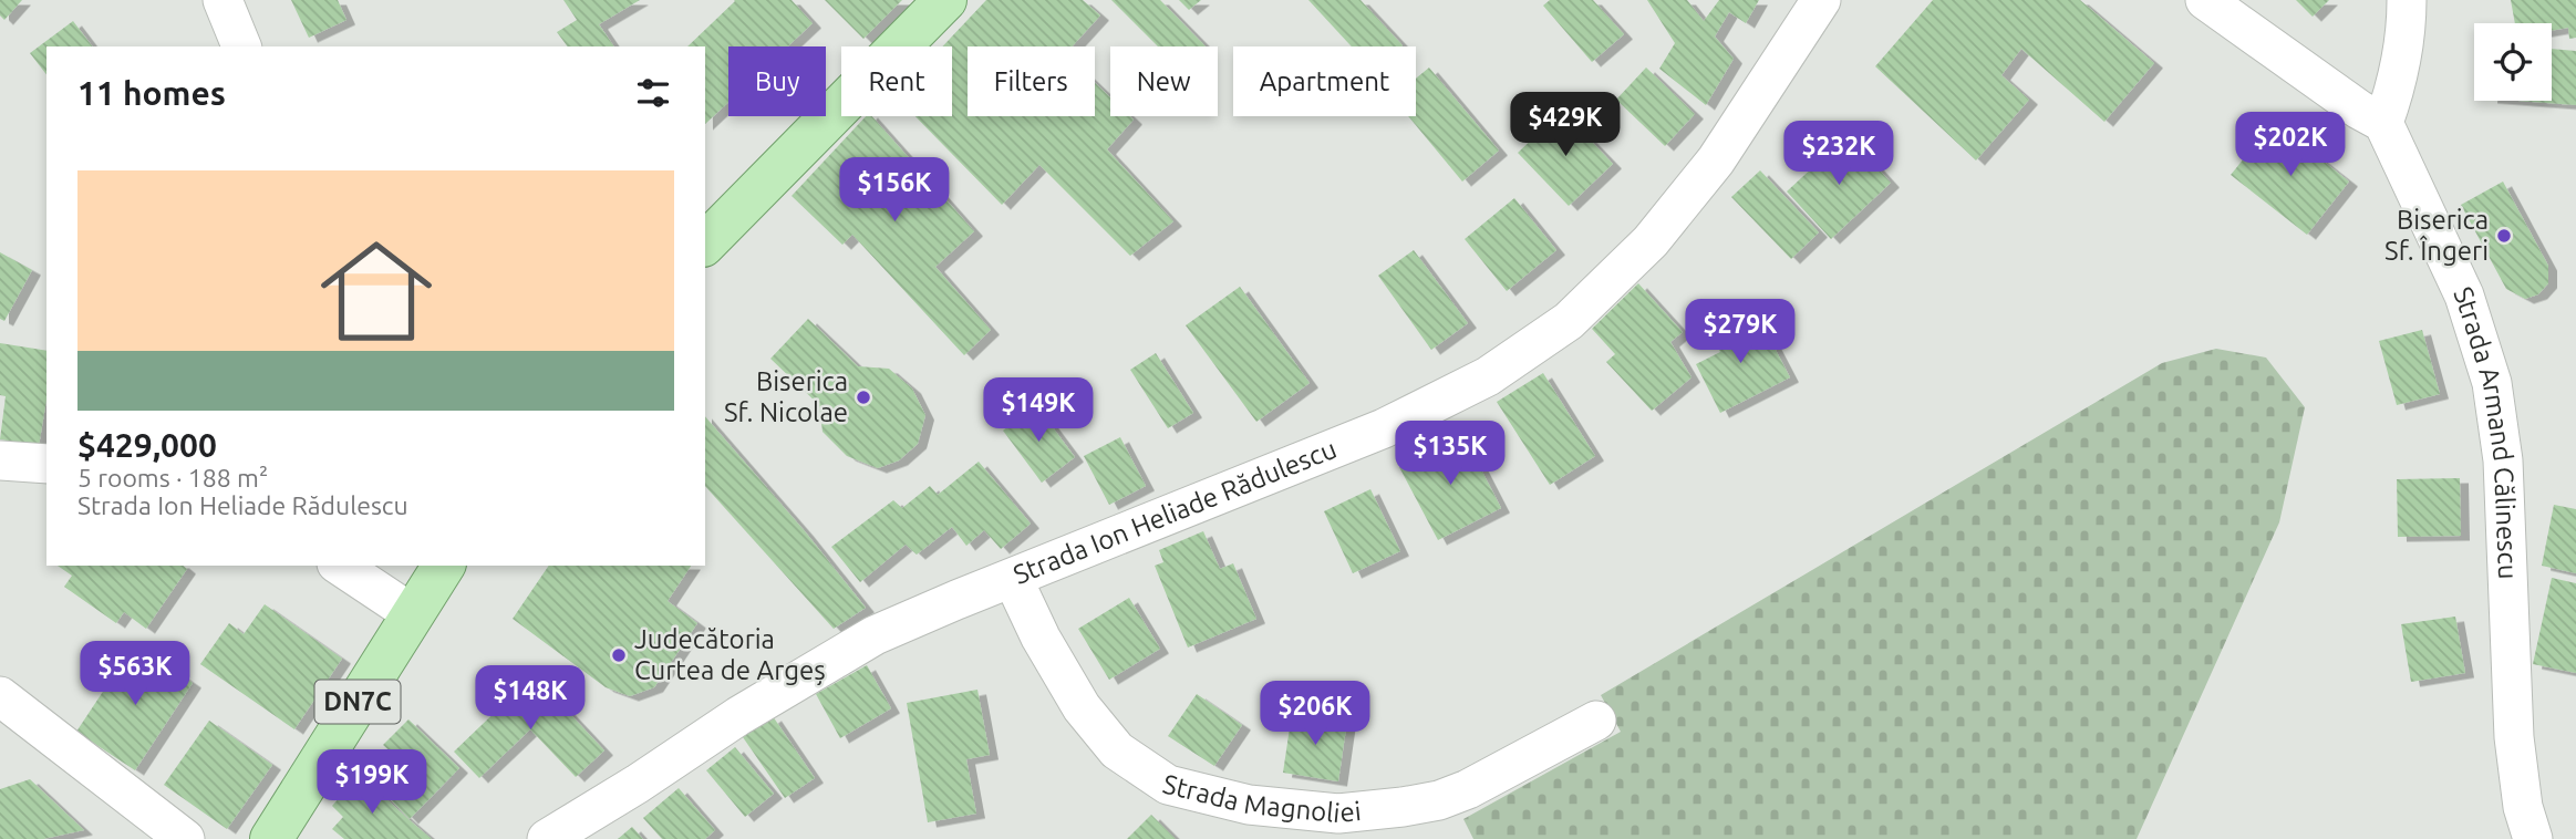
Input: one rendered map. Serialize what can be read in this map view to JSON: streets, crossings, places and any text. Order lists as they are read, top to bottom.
{
  "streets": {
    "main road": ["DN7C"],
    "street": ["Strada Armand Călinescu", "Strada Ion Heliade Rădulescu", "Strada Magnoliei"]
  },
  "crossings": [
    ["Strada Ion Heliade Rădulescu", "Strada Magnoliei"]
  ],
  "places": ["Biserica Sf. Îngeri", "Biserica Sf. Nicolae", "Judecătoria Curtea de Argeș"],
  "page": {
    "chip": [
      "Buy",
      "Rent",
      "Filters",
      "New",
      "Apartment"
    ],
    "heading": "11 homes",
    "price": [
      "$429K",
      "$202K",
      "$232K",
      "$156K",
      "$279K",
      "$149K",
      "$135K",
      "$563K",
      "$148K",
      "$206K",
      "$199K"
    ],
    "list": [
      {
        "name": "$429,000",
        "note": "5 rooms · 188 m² · Strada Ion Heliade Rădulescu"
      }
    ]
  }
}
